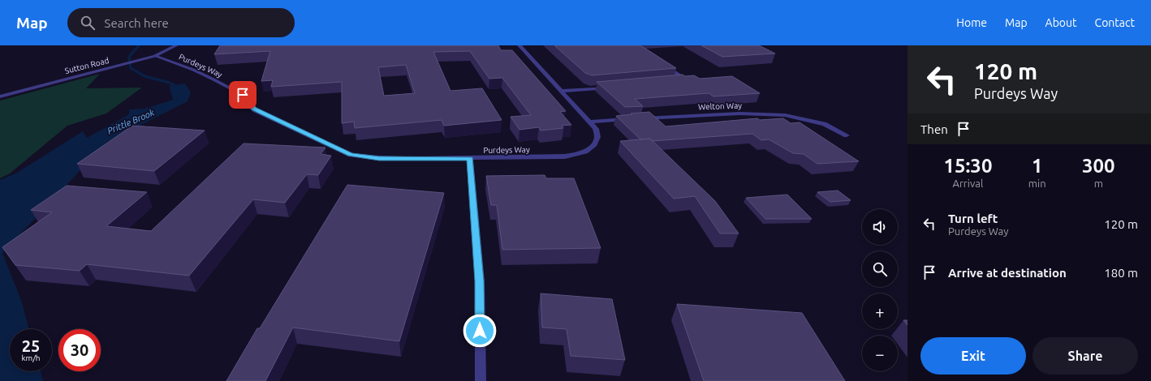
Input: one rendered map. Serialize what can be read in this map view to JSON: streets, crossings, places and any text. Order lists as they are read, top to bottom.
{
  "streets": {
    "street": ["Sutton Road", "Purdeys Way", "Welton Way"]
  },
  "crossings": [
    ["Sutton Road", "Purdeys Way"],
    ["Purdeys Way", "Welton Way"]
  ],
  "water": ["Prittle Brook"],
  "page": {
    "header": "Map",
    "search": "Search here",
    "nav": [
      "Home",
      "Map",
      "About",
      "Contact"
    ],
    "turn": ["120 m", "Purdeys Way"],
    "then": "Then",
    "eta": [
      "15:30",
      "Arrival",
      "1",
      "min",
      "300",
      "m"
    ],
    "list": [
      {
        "name": "Turn left",
        "note": "Purdeys Way",
        "value": "120 m"
      },
      {
        "name": "Arrive at destination",
        "value": "180 m"
      }
    ],
    "map_buttons": ["+", "−"],
    "speed": "25 km/h",
    "limit": "30",
    "buttons": ["Exit", "Share"]
  }
}
